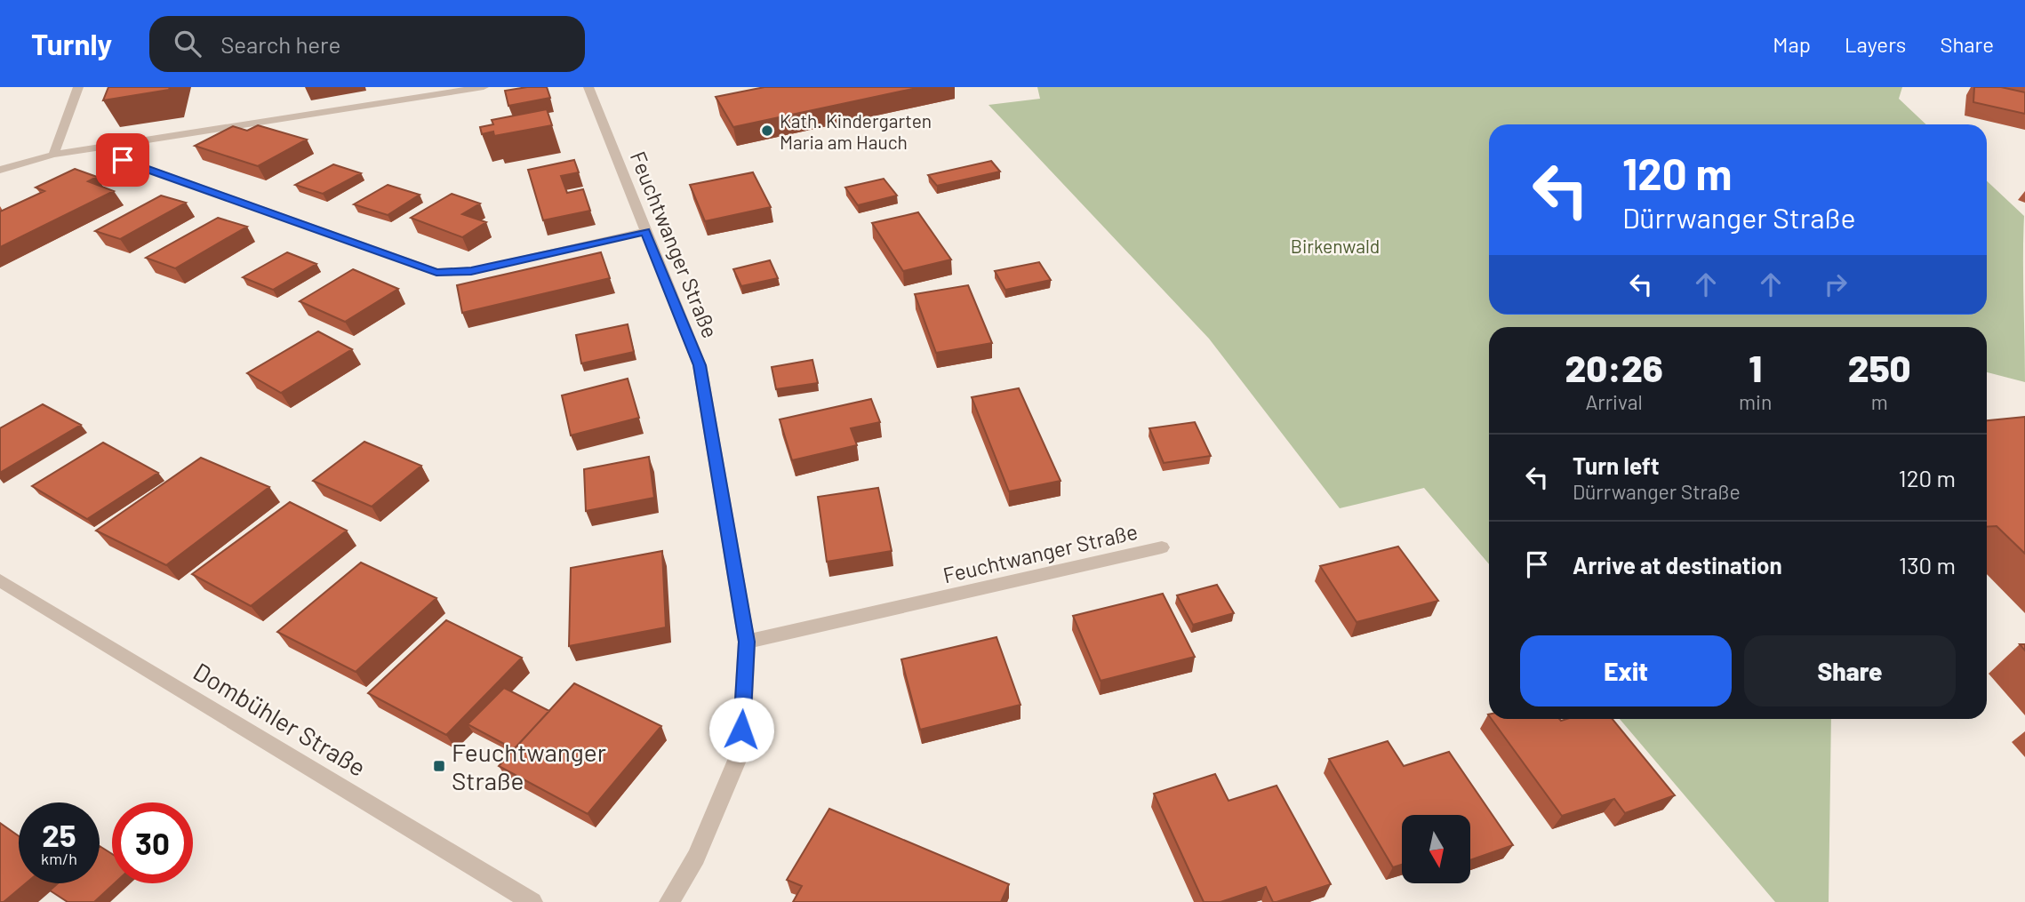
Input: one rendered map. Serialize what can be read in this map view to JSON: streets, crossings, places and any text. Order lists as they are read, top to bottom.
{
  "streets": {
    "street": ["Feuchtwanger Straße", "Dombühler Straße"]
  },
  "parks": ["Birkenwald"],
  "places": {
    "other": ["Kath. Kindergarten Maria am Hauch"],
    "transit": ["Feuchtwanger Straße"]
  },
  "north": "bottom",
  "page": {
    "header": "Turnly",
    "search": "Search here",
    "nav": ["Map", "Layers", "Share"],
    "turn": ["120 m", "Dürrwanger Straße"],
    "eta": [
      "20:26",
      "Arrival",
      "1",
      "min",
      "250",
      "m"
    ],
    "list": [
      {
        "name": "Turn left",
        "note": "Dürrwanger Straße",
        "value": "120 m"
      },
      {
        "name": "Arrive at destination",
        "value": "130 m"
      }
    ],
    "buttons": ["Exit", "Share"],
    "speed": "25 km/h",
    "limit": "30"
  }
}
